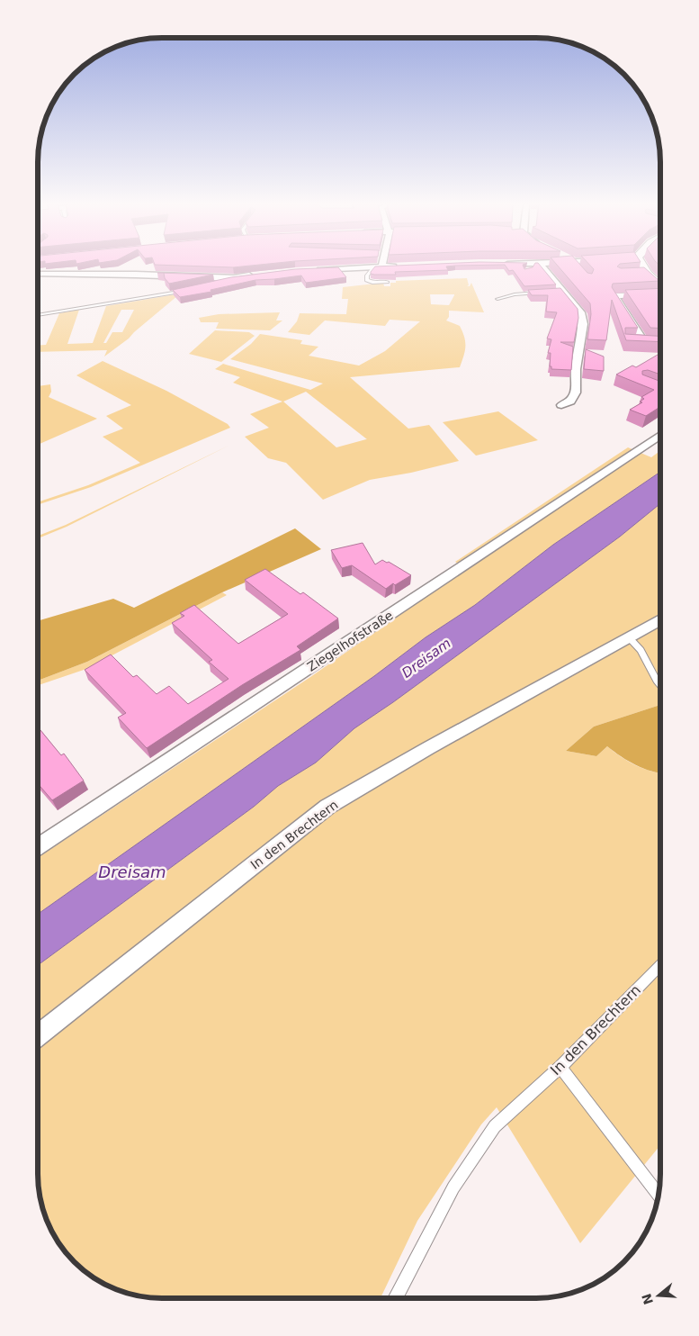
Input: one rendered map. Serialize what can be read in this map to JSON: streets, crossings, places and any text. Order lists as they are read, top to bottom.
{
  "streets": {
    "street": ["Ziegelhofstraße", "In den Brechtern"]
  },
  "water": ["Dreisam"],
  "north": "left"
}
